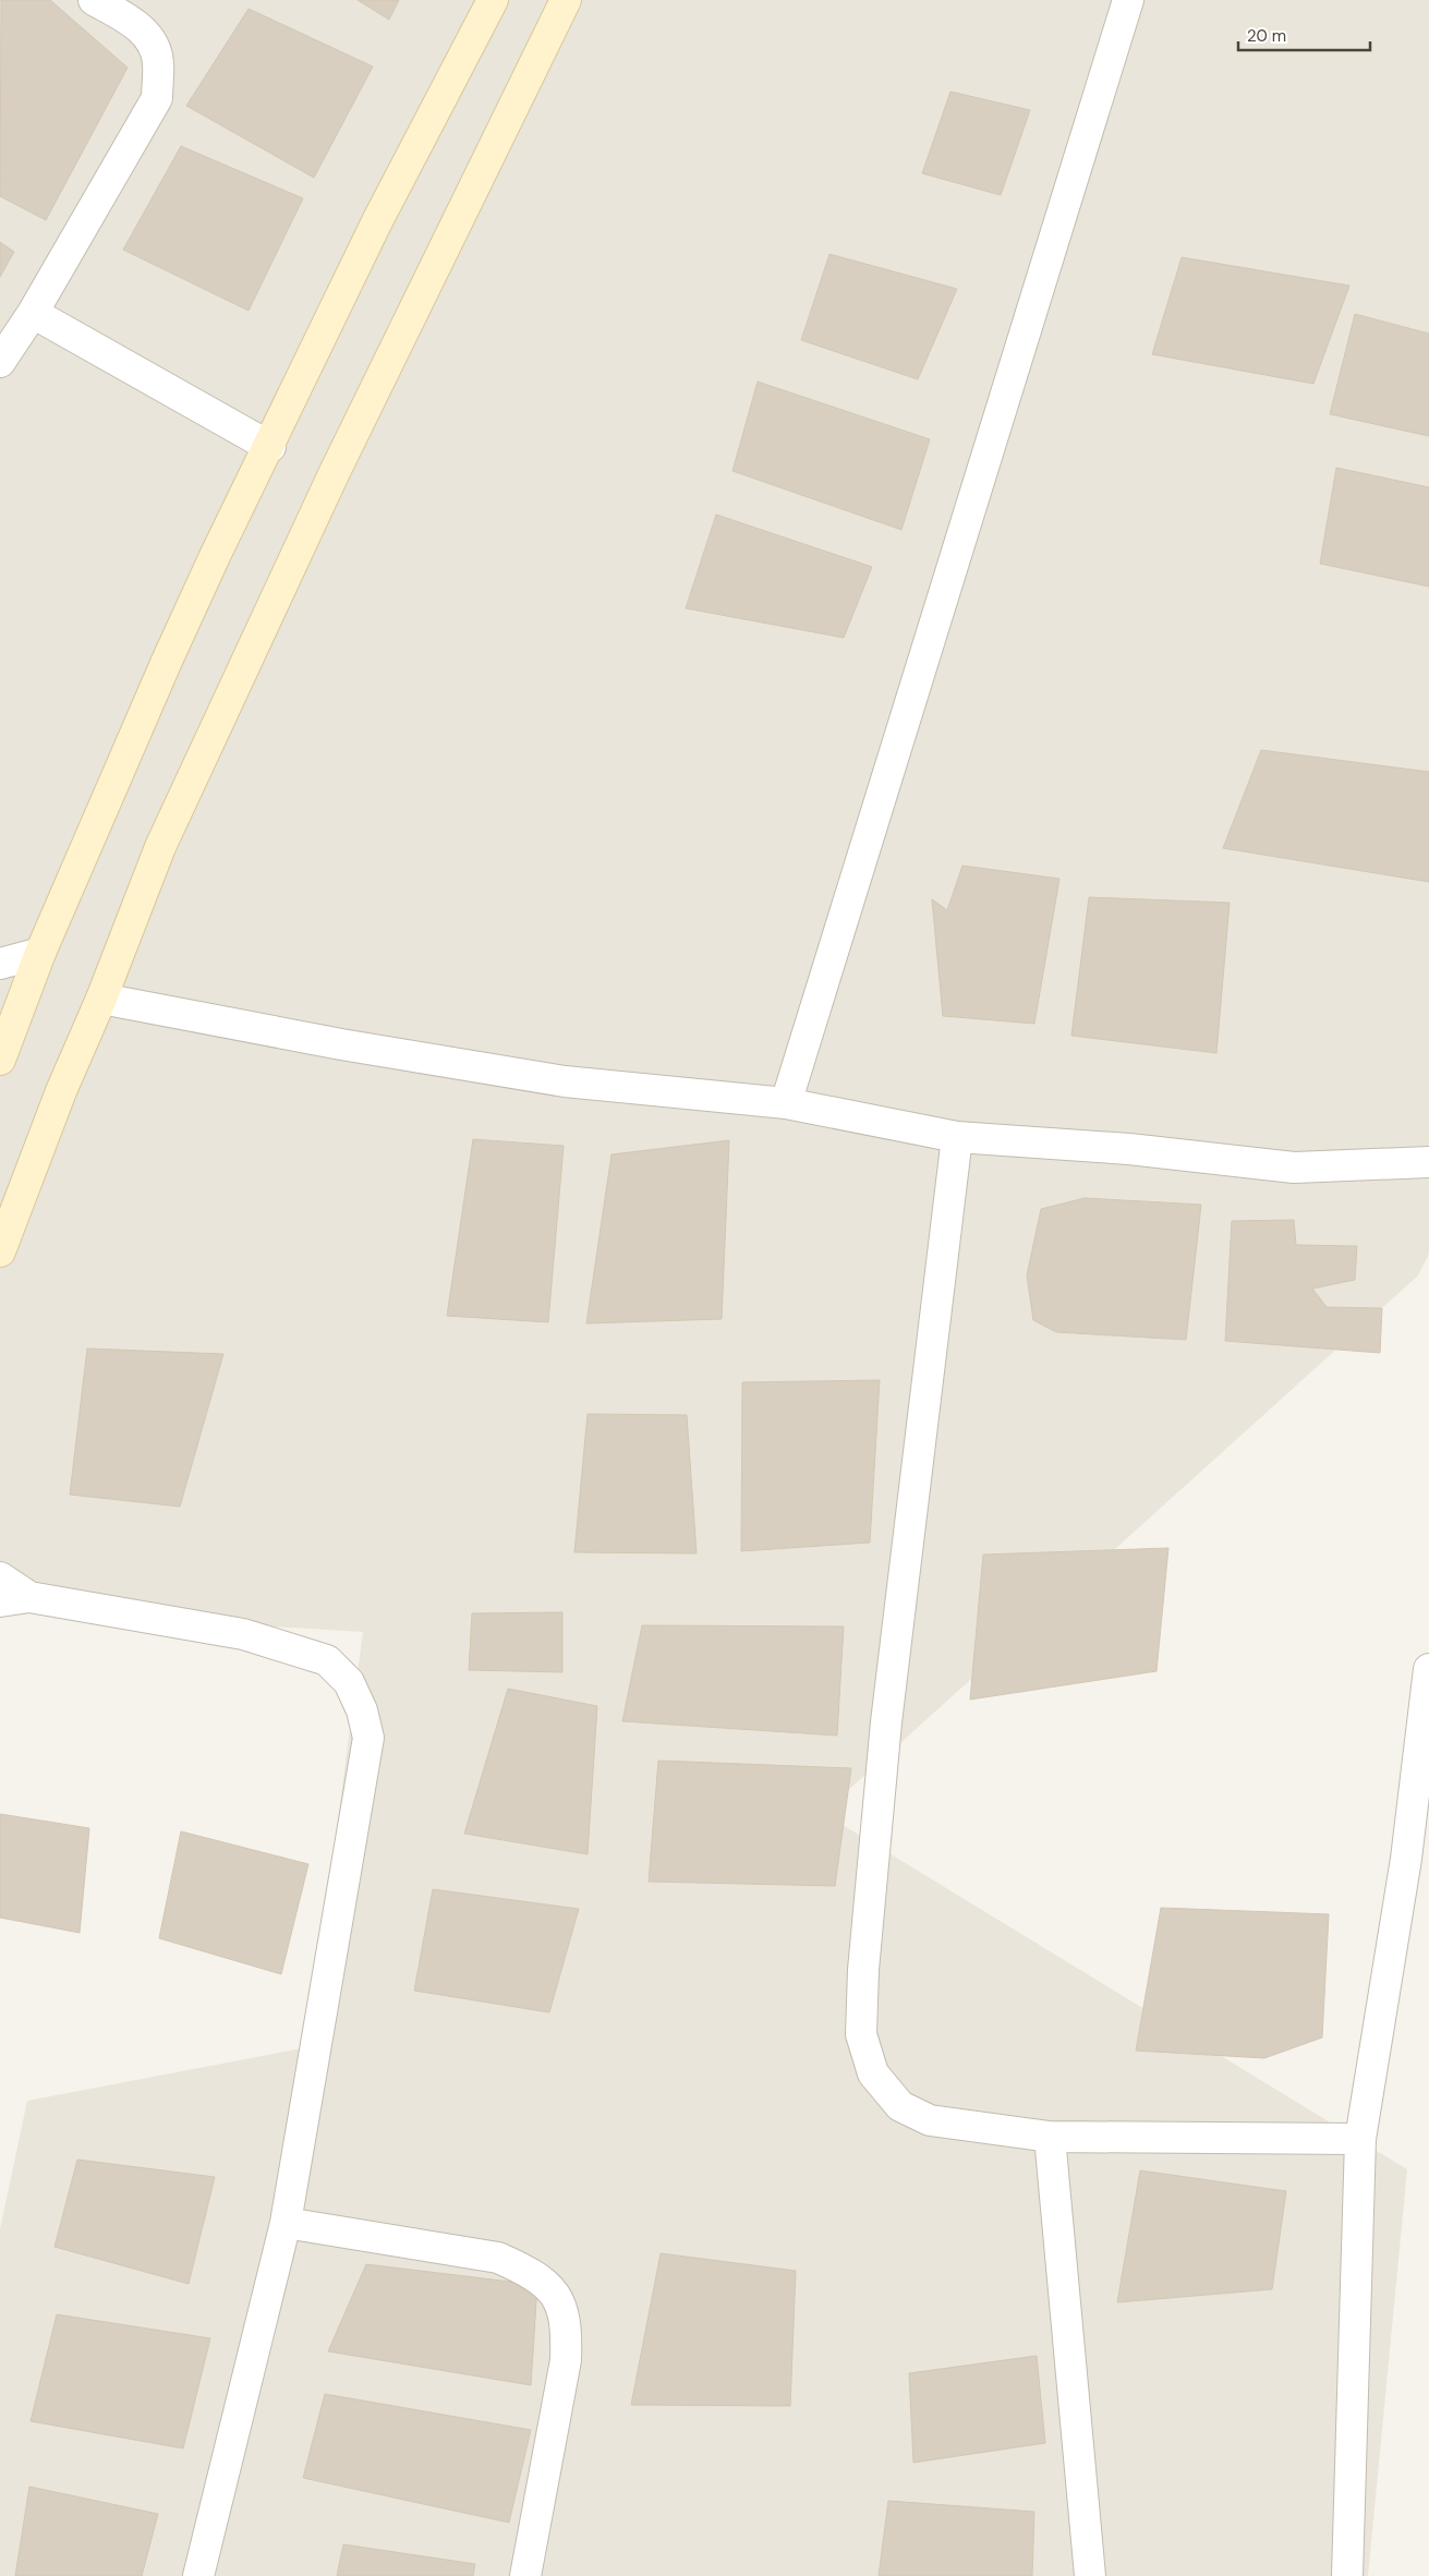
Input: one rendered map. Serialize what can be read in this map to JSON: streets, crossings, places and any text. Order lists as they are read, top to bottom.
{
  "scale_bar": "20 m"
}
